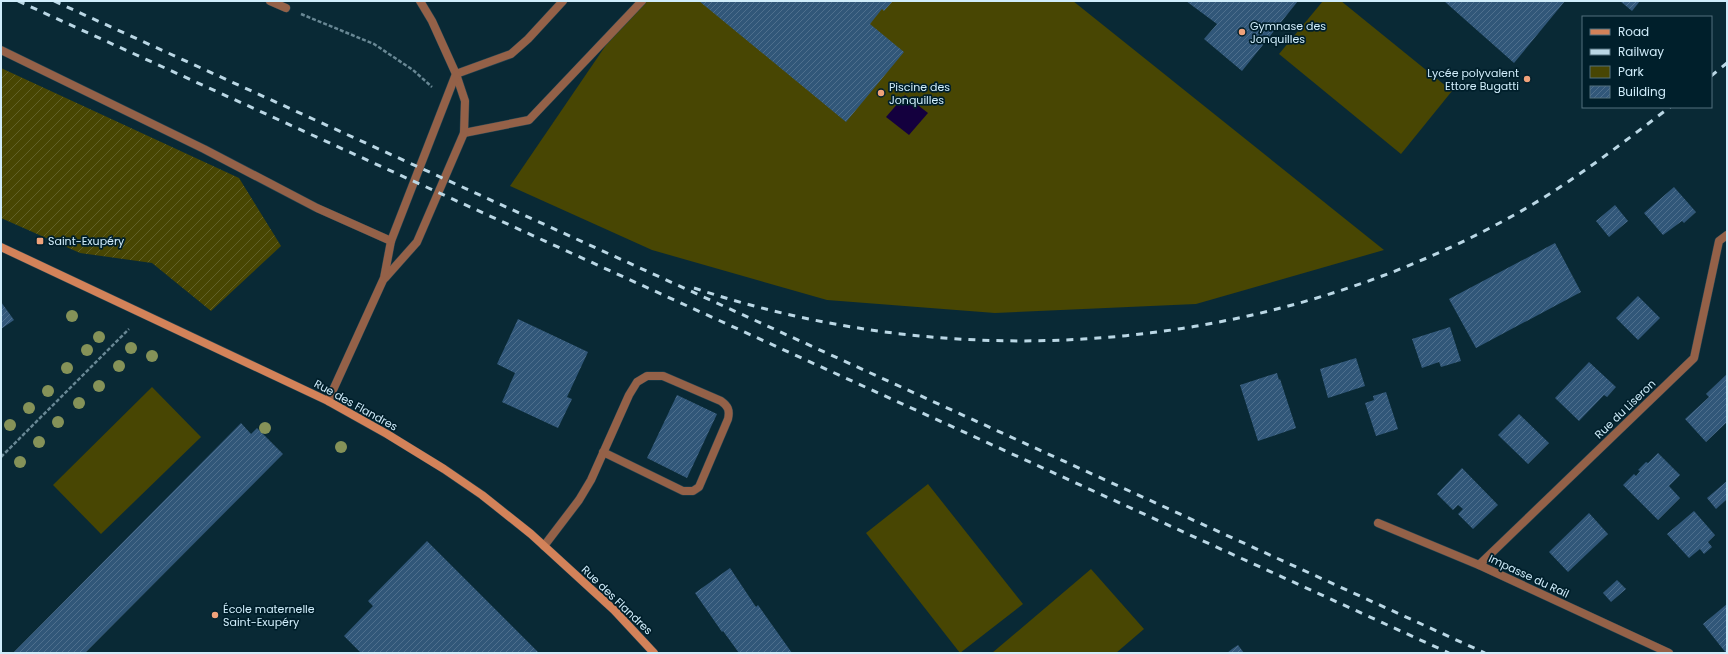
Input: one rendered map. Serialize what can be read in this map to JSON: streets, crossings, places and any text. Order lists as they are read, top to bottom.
{
  "streets": {
    "street": ["Rue des Flandres", "Rue du Liseron", "Impasse du Rail"]
  },
  "crossings": [
    ["Rue du Liseron", "Impasse du Rail"]
  ],
  "places": {
    "other": [
      "Gymnase des Jonquilles",
      "Lycée polyvalent Ettore Bugatti",
      "Piscine des Jonquilles",
      "École maternelle Saint-Exupéry"
    ],
    "transit": ["Saint-Exupéry"]
  },
  "legend": [
    "Road",
    "Railway",
    "Park",
    "Building"
  ]
}
